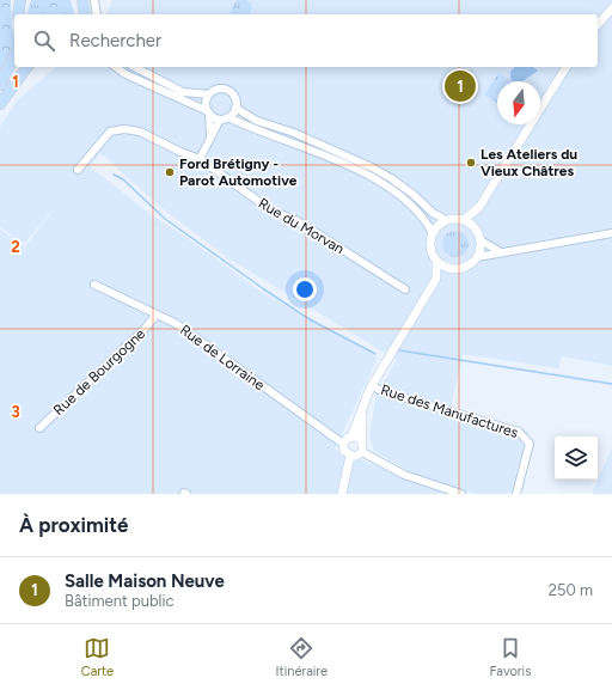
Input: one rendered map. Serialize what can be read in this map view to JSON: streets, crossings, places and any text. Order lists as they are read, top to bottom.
{
  "streets": {
    "street": [
      "Rue du Morvan",
      "Rue de Lorraine",
      "Rue de Bourgogne",
      "Rue des Manufactures"
    ]
  },
  "crossings": [
    ["Rue de Lorraine", "Rue de Bourgogne"]
  ],
  "places": ["Les Ateliers du Vieux Châtres", "Ford Brétigny - Parot Automotive"],
  "north": "bottom",
  "page": {
    "search": "Rechercher",
    "pins": "1",
    "heading": "À proximité",
    "list": [
      {
        "mark": "1",
        "name": "Salle Maison Neuve",
        "note": "Bâtiment public",
        "value": "250 m"
      }
    ],
    "nav": ["Carte", "Itinéraire", "Favoris"]
  },
  "grid": {
    "rows": ["1", "2", "3"]
  }
}
